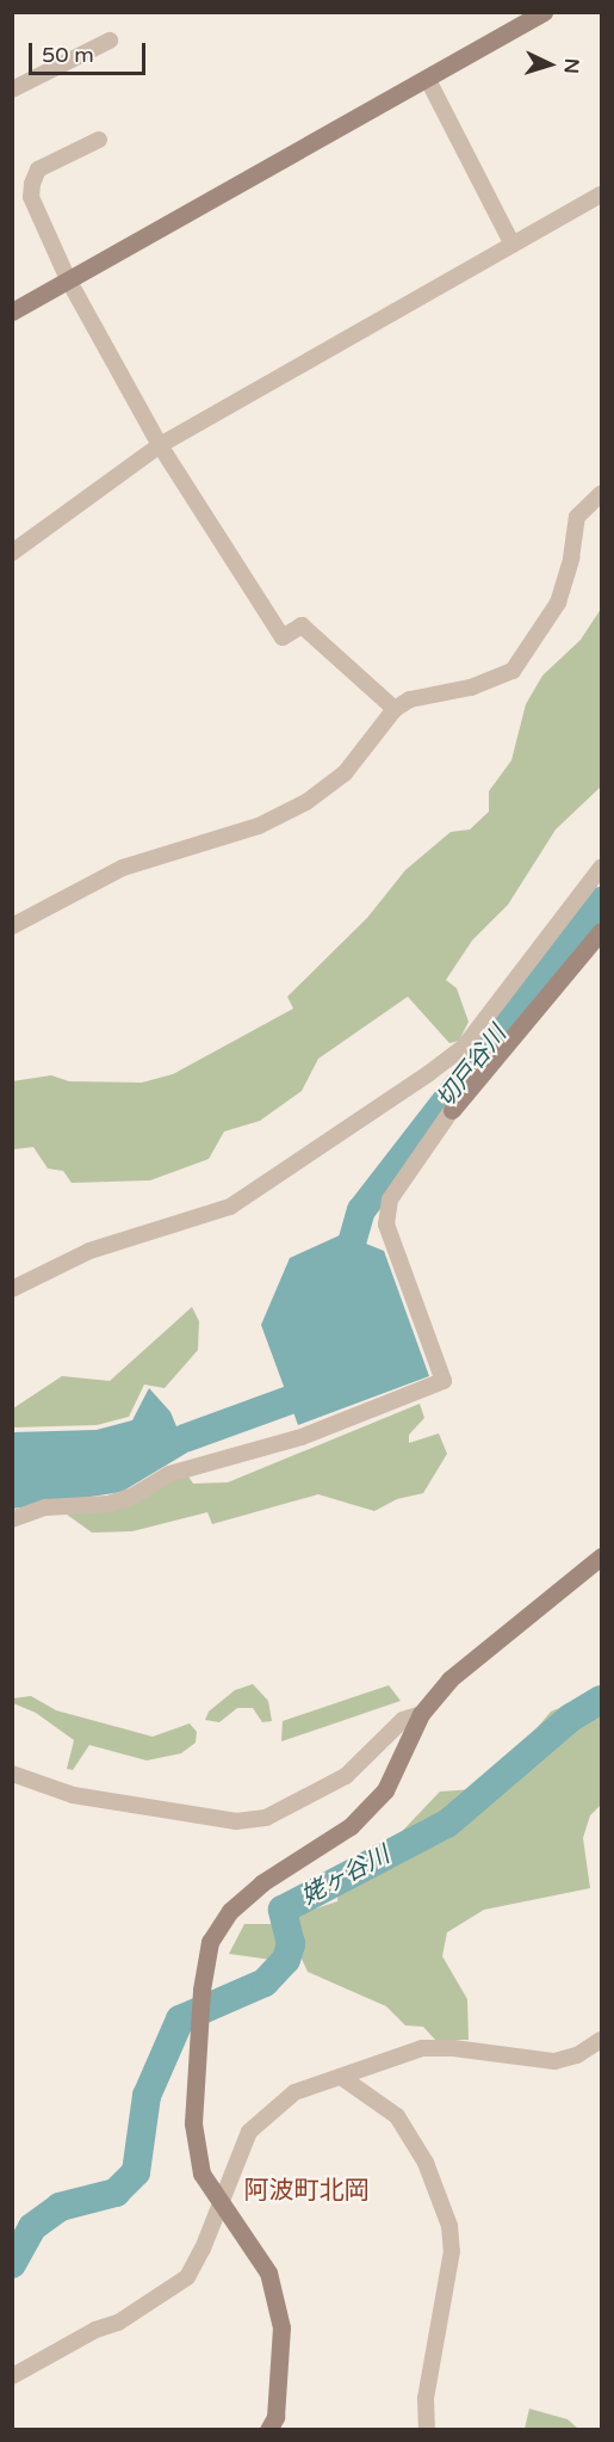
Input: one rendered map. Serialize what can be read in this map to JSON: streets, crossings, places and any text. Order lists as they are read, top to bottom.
{
  "districts": ["阿波町北岡"],
  "water": ["切戸谷川", "姥ヶ谷川"],
  "scale_bar": "50 m",
  "north": "right"
}
